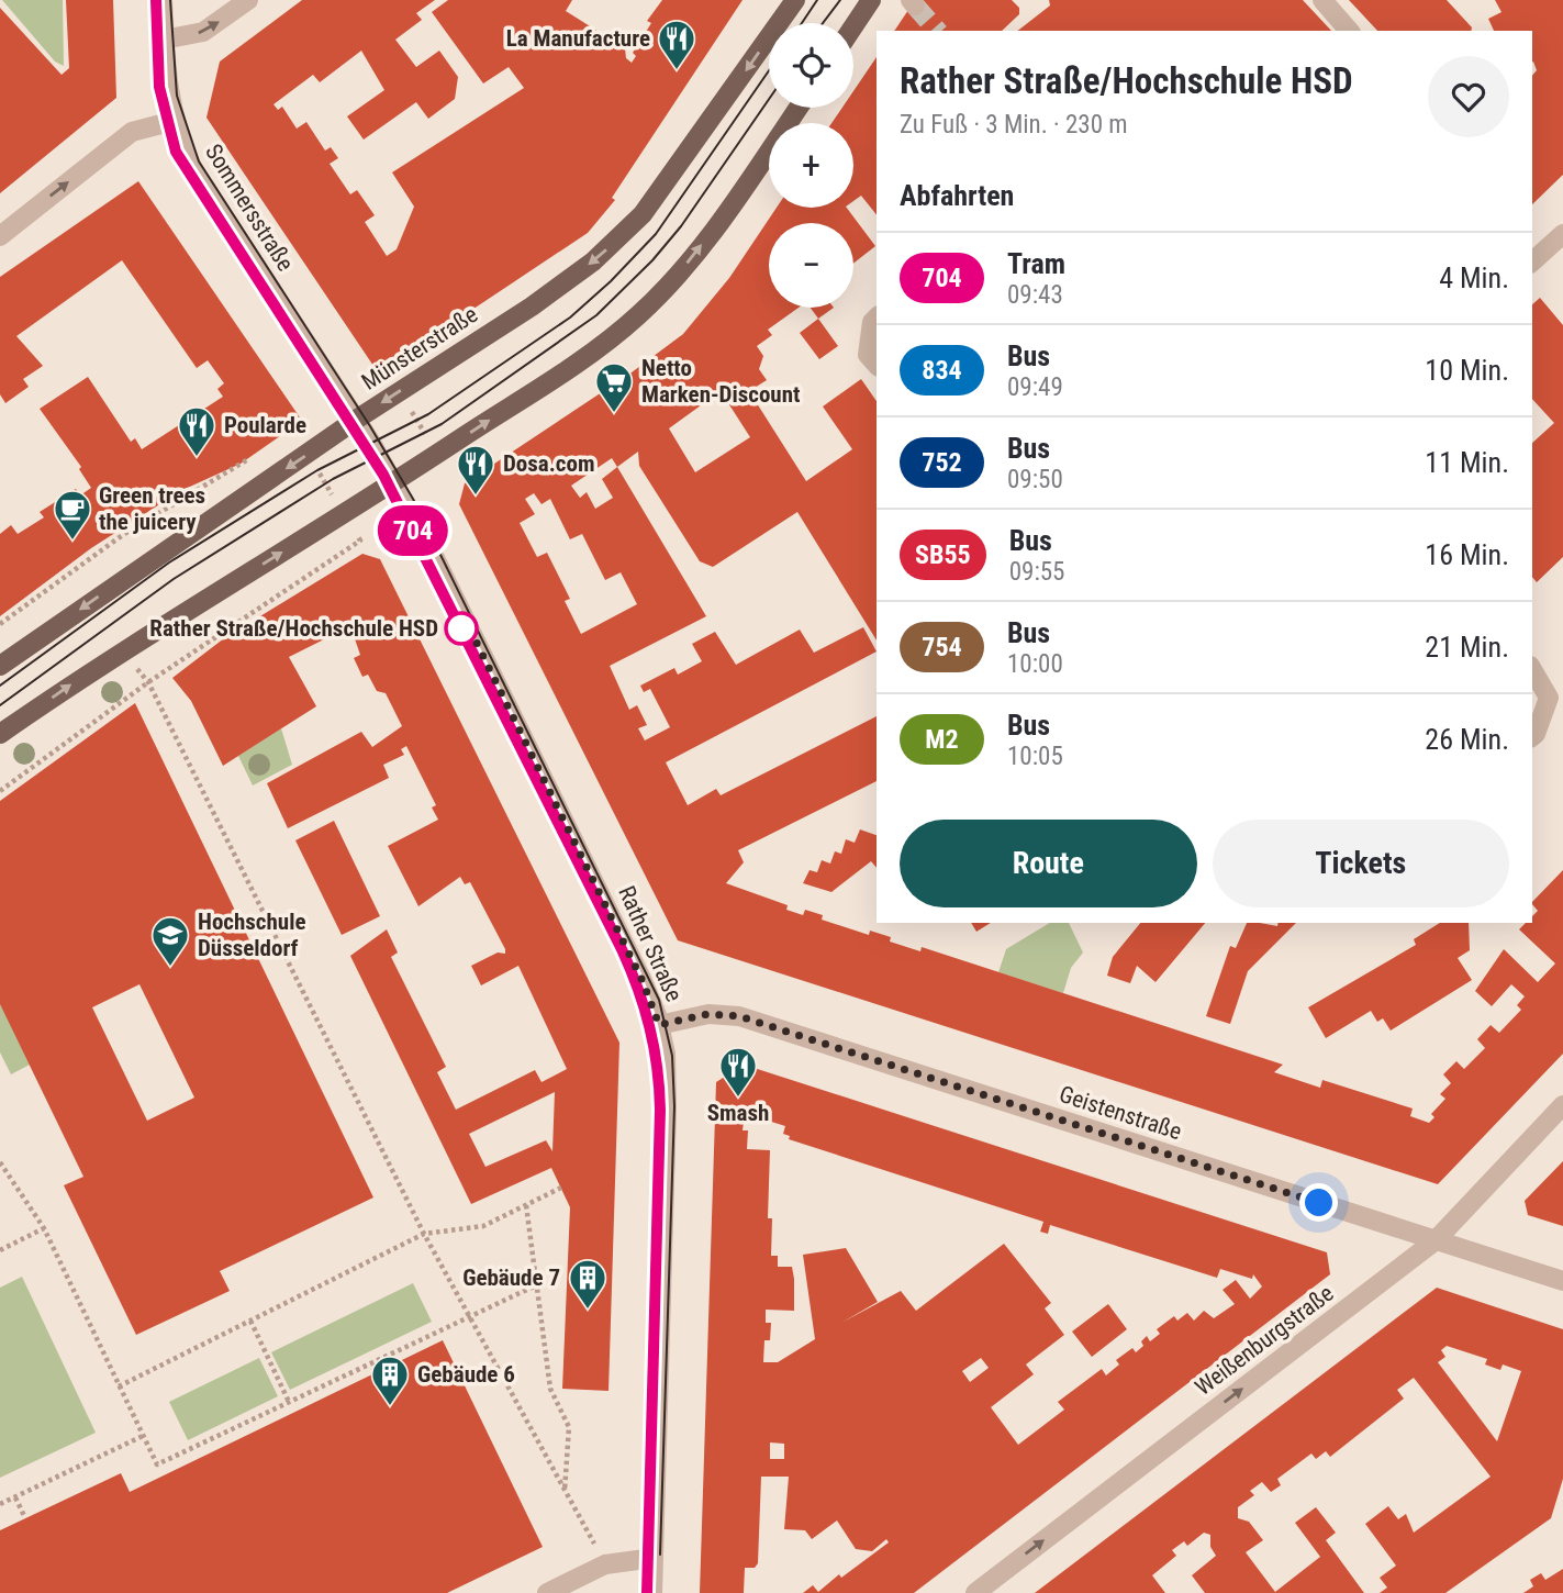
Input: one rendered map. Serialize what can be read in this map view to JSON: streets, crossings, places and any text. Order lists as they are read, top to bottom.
{
  "streets": {
    "main road": ["Münsterstraße"],
    "street": [
      "Sommersstraße",
      "Rather Straße",
      "Geistenstraße",
      "Weißenburgstraße"
    ]
  },
  "crossings": [
    ["Sommersstraße", "Münsterstraße"],
    ["Sommersstraße", "Rather Straße"],
    ["Münsterstraße", "Rather Straße"],
    ["Rather Straße", "Geistenstraße"],
    ["Geistenstraße", "Weißenburgstraße"]
  ],
  "one_way": ["Weißenburgstraße"],
  "places": {
    "restaurant": [
      "La Manufacture",
      "Poularde",
      "Dosa.com",
      "Smash"
    ],
    "supermarket": ["Netto Marken-Discount"],
    "cafe": ["Green trees the juicery"],
    "other": ["Rather Straße/Hochschule HSD"],
    "school or university": ["Hochschule Düsseldorf"],
    "building": ["Gebäude 7", "Gebäude 6"]
  },
  "lines": ["tram line 704"],
  "page": {
    "on_map": "704",
    "map_buttons": ["+", "−"],
    "heading": [
      ["Rather Straße/Hochschule HSD", "Zu Fuß · 3 Min. · 230 m"],
      "Abfahrten"
    ],
    "list": [
      {
        "mark": "704",
        "name": "Tram",
        "note": "09:43",
        "value": "4 Min."
      },
      {
        "mark": "834",
        "name": "Bus",
        "note": "09:49",
        "value": "10 Min."
      },
      {
        "mark": "752",
        "name": "Bus",
        "note": "09:50",
        "value": "11 Min."
      },
      {
        "mark": "SB55",
        "name": "Bus",
        "note": "09:55",
        "value": "16 Min."
      },
      {
        "mark": "754",
        "name": "Bus",
        "note": "10:00",
        "value": "21 Min."
      },
      {
        "mark": "M2",
        "name": "Bus",
        "note": "10:05",
        "value": "26 Min."
      }
    ],
    "buttons": ["Route", "Tickets"]
  }
}
